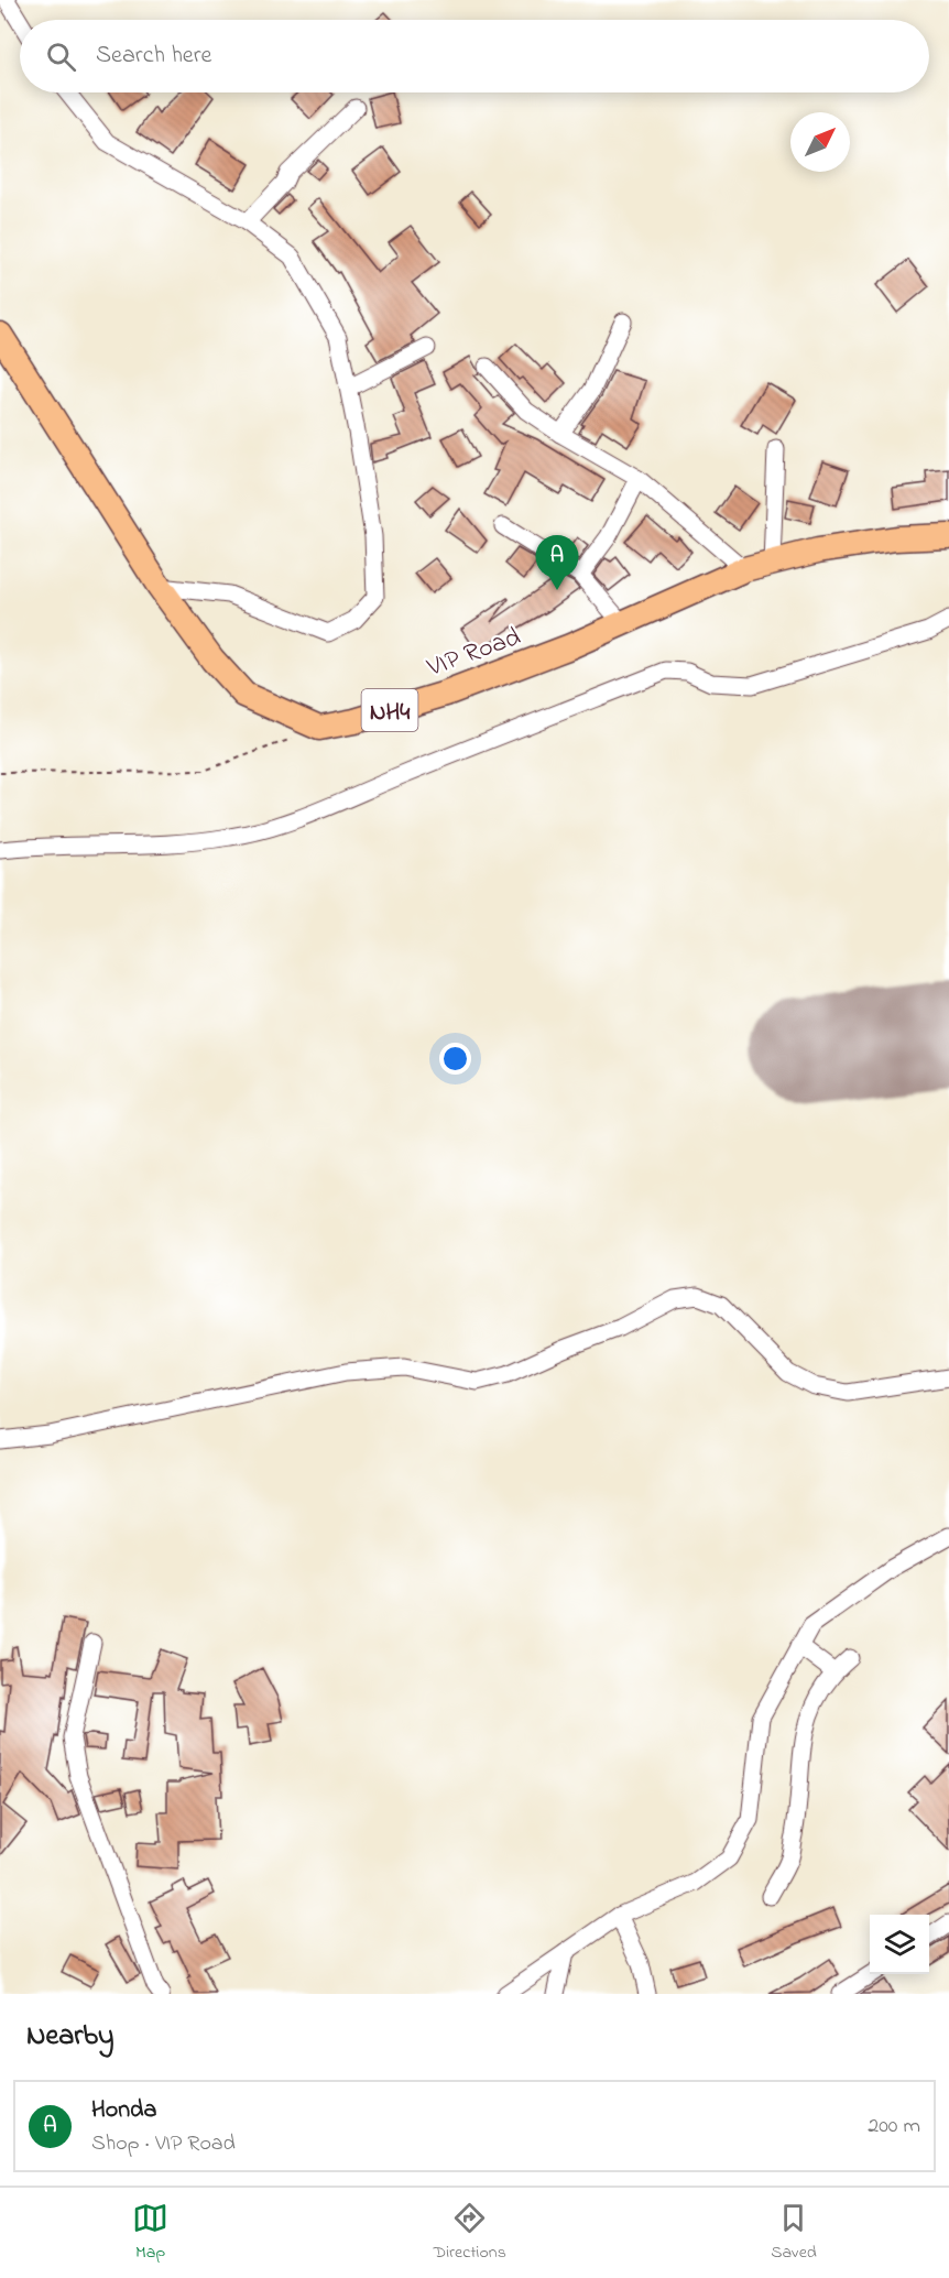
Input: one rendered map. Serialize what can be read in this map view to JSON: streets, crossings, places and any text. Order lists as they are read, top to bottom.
{
  "streets": {
    "highway": ["VIP Road", "NH4"]
  },
  "north": "top right",
  "page": {
    "search": "Search here",
    "pins": "A",
    "heading": "Nearby",
    "list": [
      {
        "mark": "A",
        "name": "Honda",
        "note": "Shop · VIP Road",
        "value": "200 m"
      }
    ],
    "nav": ["Map", "Directions", "Saved"]
  }
}
